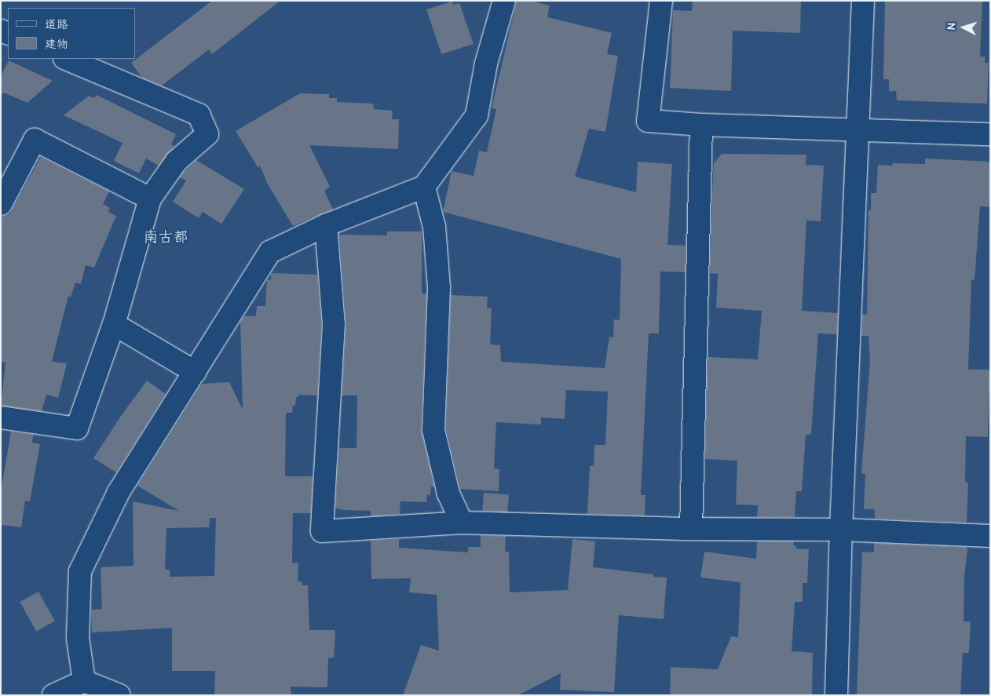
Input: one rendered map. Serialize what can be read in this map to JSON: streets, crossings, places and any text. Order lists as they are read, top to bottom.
{
  "districts": ["南古都"],
  "legend": ["道路", "建物"],
  "north": "left"
}
